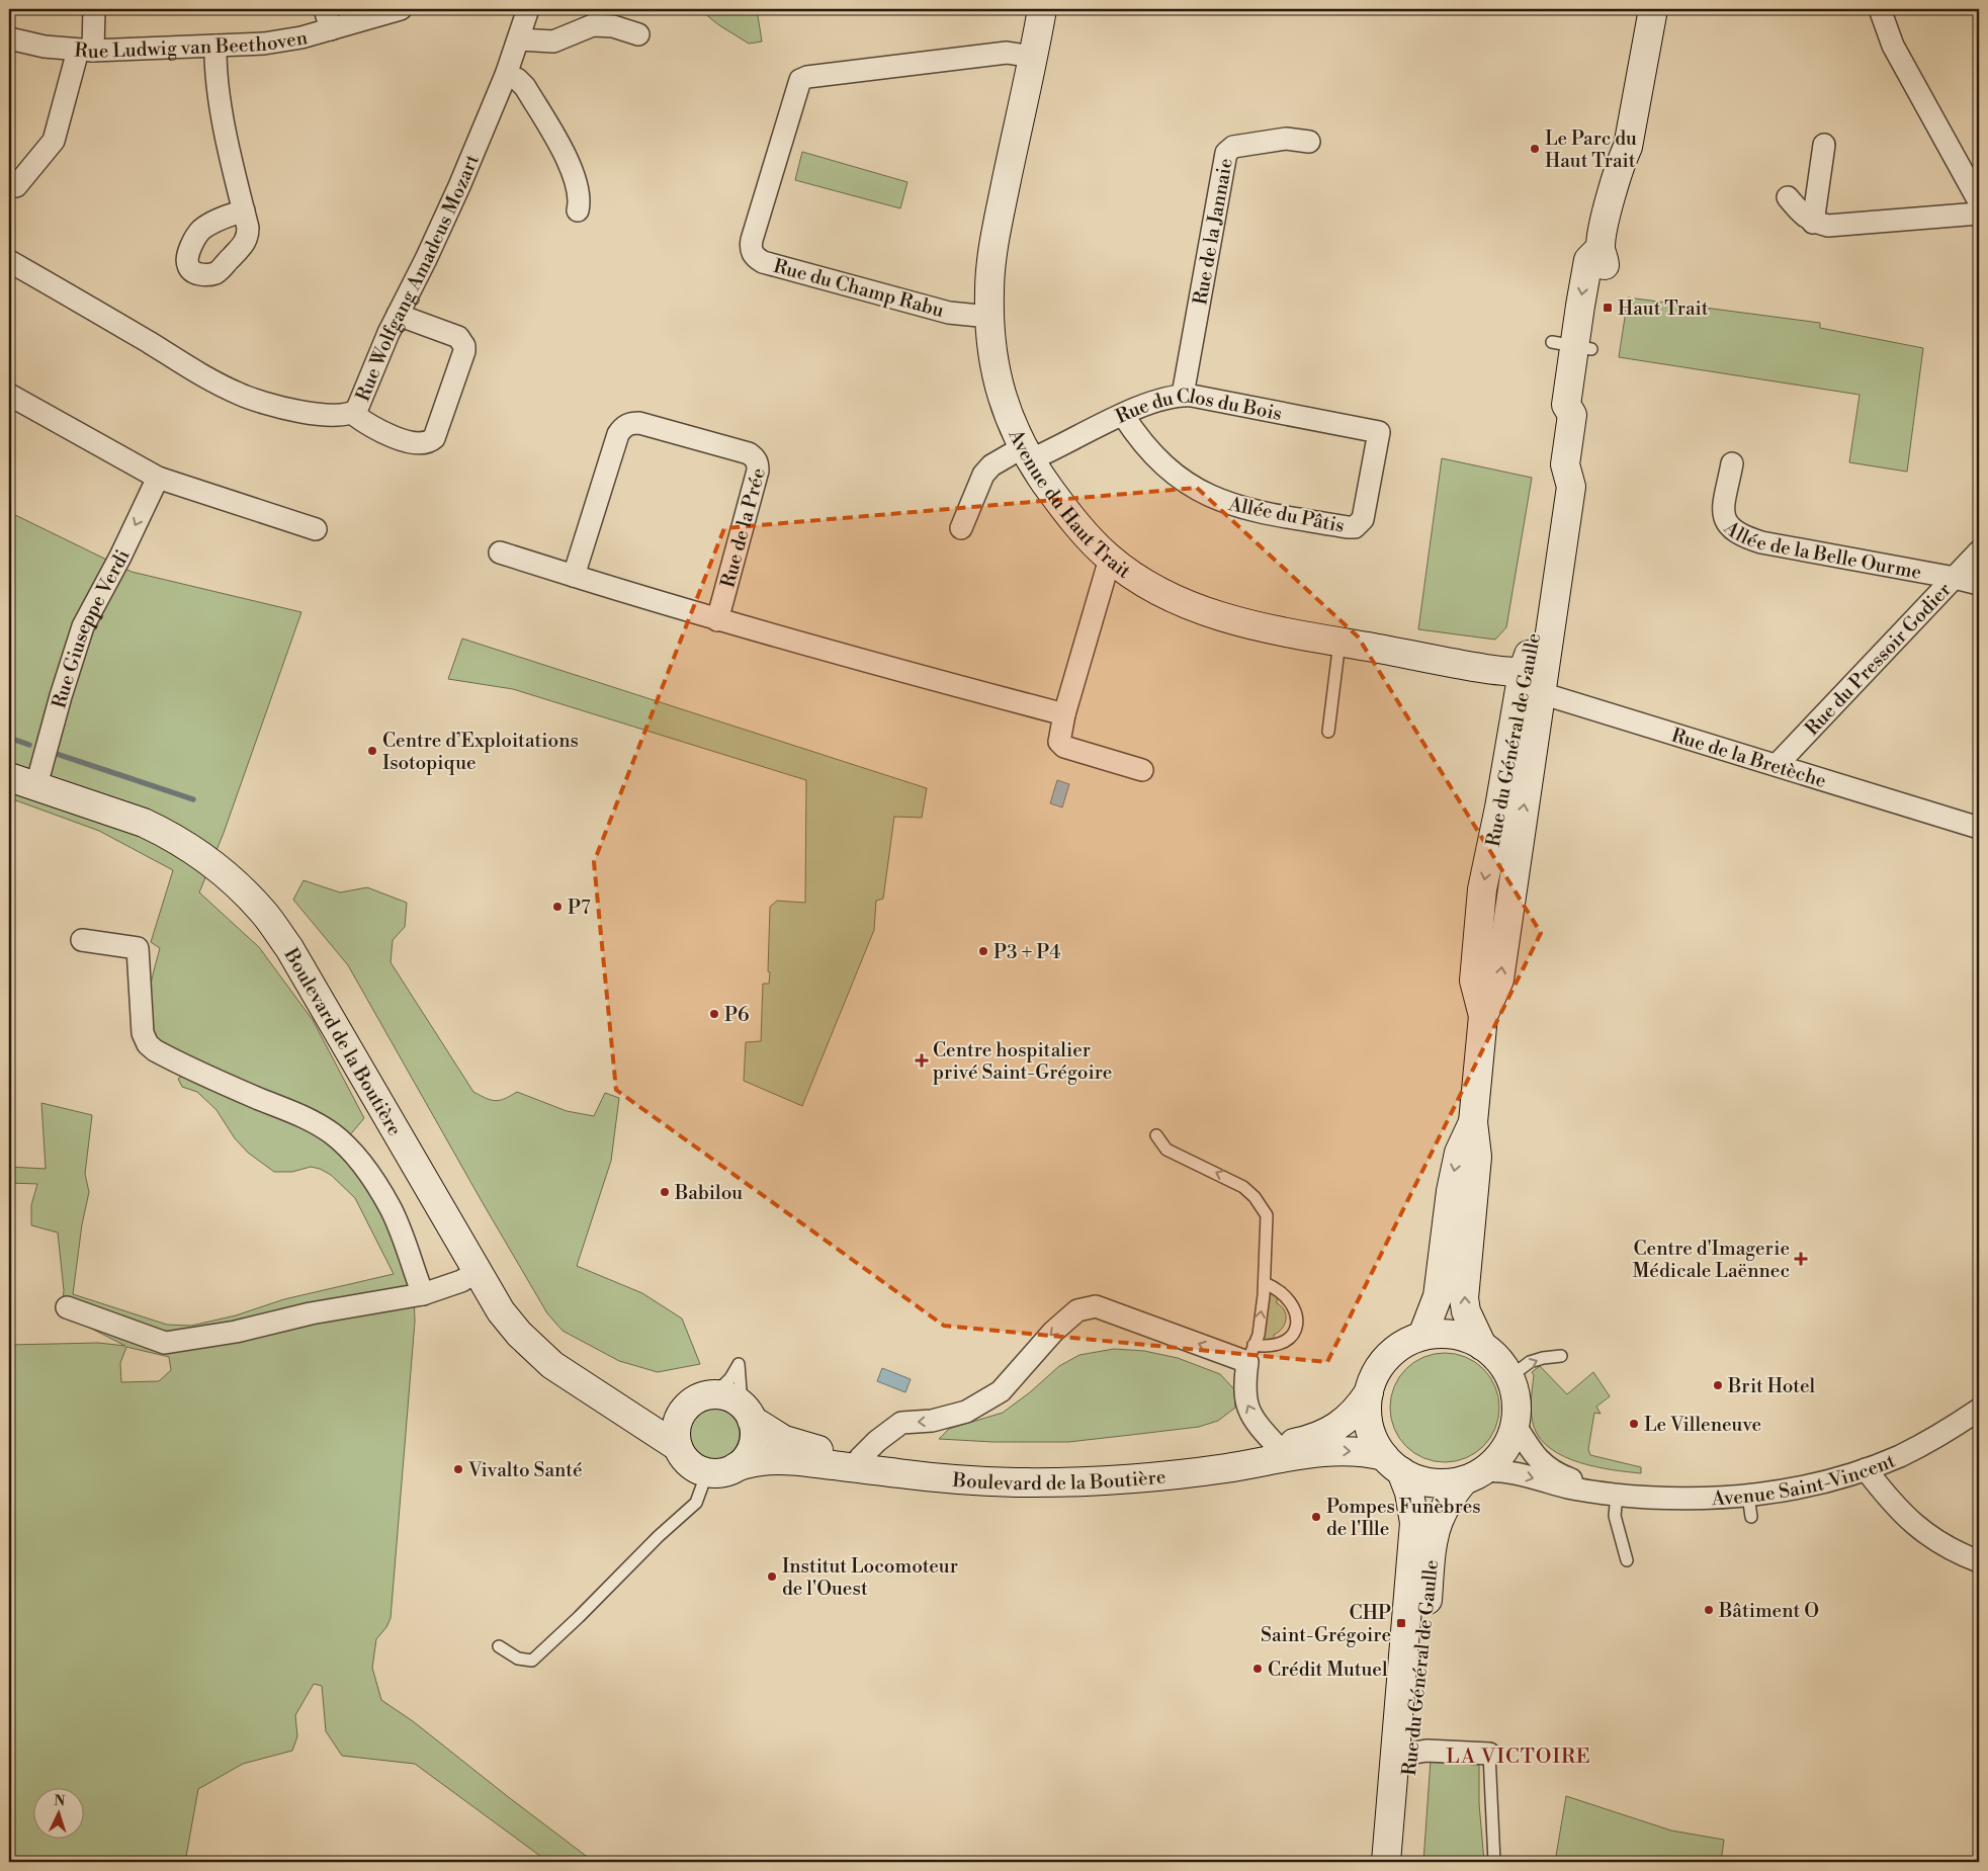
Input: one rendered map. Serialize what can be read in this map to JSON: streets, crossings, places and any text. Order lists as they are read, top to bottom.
{
  "streets": {
    "street": [
      "Rue Ludwig van Beethoven",
      "Rue de la Jannaie",
      "Rue Wolfgang Amadeus Mozart",
      "Rue du Champ Rabu",
      "Rue du Clos du Bois",
      "Avenue du Haut Trait",
      "Allée du Pâtis",
      "Rue de la Prée",
      "Allée de la Belle Ourme",
      "Rue Giuseppe Verdi",
      "Rue du Pressoir Godier",
      "Rue du Général de Gaulle",
      "Rue de la Bretèche",
      "Boulevard de la Boutière",
      "Avenue Saint-Vincent"
    ]
  },
  "crossings": [
    ["Rue de la Jannaie", "Rue du Clos du Bois"],
    ["Rue du Champ Rabu", "Avenue du Haut Trait"],
    ["Rue du Clos du Bois", "Avenue du Haut Trait"],
    ["Rue du Clos du Bois", "Allée du Pâtis"],
    ["Avenue du Haut Trait", "Rue du Général de Gaulle"],
    ["Avenue du Haut Trait", "Rue de la Bretèche"],
    ["Allée de la Belle Ourme", "Rue du Pressoir Godier"],
    ["Rue Giuseppe Verdi", "Boulevard de la Boutière"],
    ["Rue du Pressoir Godier", "Rue de la Bretèche"],
    ["Rue du Général de Gaulle", "Rue de la Bretèche"],
    ["Rue du Général de Gaulle", "Boulevard de la Boutière"],
    ["Rue du Général de Gaulle", "Avenue Saint-Vincent"],
    ["Boulevard de la Boutière", "Avenue Saint-Vincent"]
  ],
  "one_way": ["Rue Giuseppe Verdi"],
  "districts": ["LA VICTOIRE"],
  "places": {
    "other": [
      "Le Parc du Haut Trait",
      "Centre d’Exploitations Isotopique",
      "P7",
      "P3 + P4",
      "P6",
      "Babilou",
      "Brit Hotel",
      "Le Villeneuve",
      "Vivalto Santé",
      "Pompes Funèbres de l'Ille",
      "Institut Locomoteur de l'Ouest",
      "Bâtiment O",
      "Crédit Mutuel"
    ],
    "transit": ["Haut Trait", "CHP Saint-Grégoire"],
    "health": ["Centre hospitalier privé Saint-Grégoire", "Centre d'Imagerie Médicale Laënnec"]
  },
  "north": "top"
}
